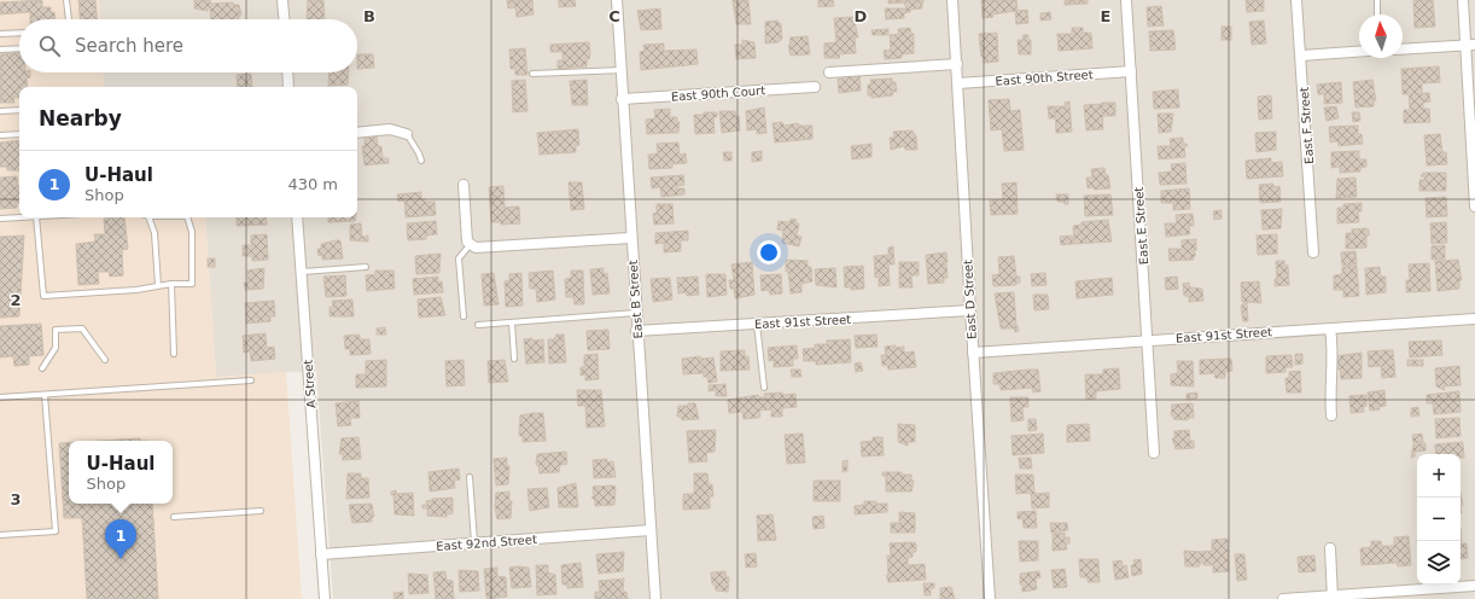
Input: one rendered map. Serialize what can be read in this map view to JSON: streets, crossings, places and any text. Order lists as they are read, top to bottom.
{
  "streets": {
    "street": [
      "East 90th Street",
      "East 90th Court",
      "East F Street",
      "East E Street",
      "East B Street",
      "East D Street",
      "East 91st Street",
      "A Street",
      "East 92nd Street"
    ]
  },
  "crossings": [
    ["East 90th Street", "East E Street"],
    ["East 90th Street", "East D Street"],
    ["East 90th Court", "East B Street"],
    ["East E Street", "East 91st Street"],
    ["East B Street", "East 91st Street"],
    ["East B Street", "East 92nd Street"],
    ["East D Street", "East 91st Street"],
    ["A Street", "East 92nd Street"]
  ],
  "north": "top",
  "page": {
    "search": "Search here",
    "heading": "Nearby",
    "list": [
      {
        "mark": "1",
        "name": "U-Haul",
        "note": "Shop",
        "value": "430 m"
      }
    ],
    "popup": ["U-Haul", "Shop"],
    "map_buttons": ["+", "−"],
    "pins": "1"
  },
  "grid": {
    "columns": [
      "B",
      "C",
      "D",
      "E"
    ],
    "rows": ["2", "3"]
  }
}
